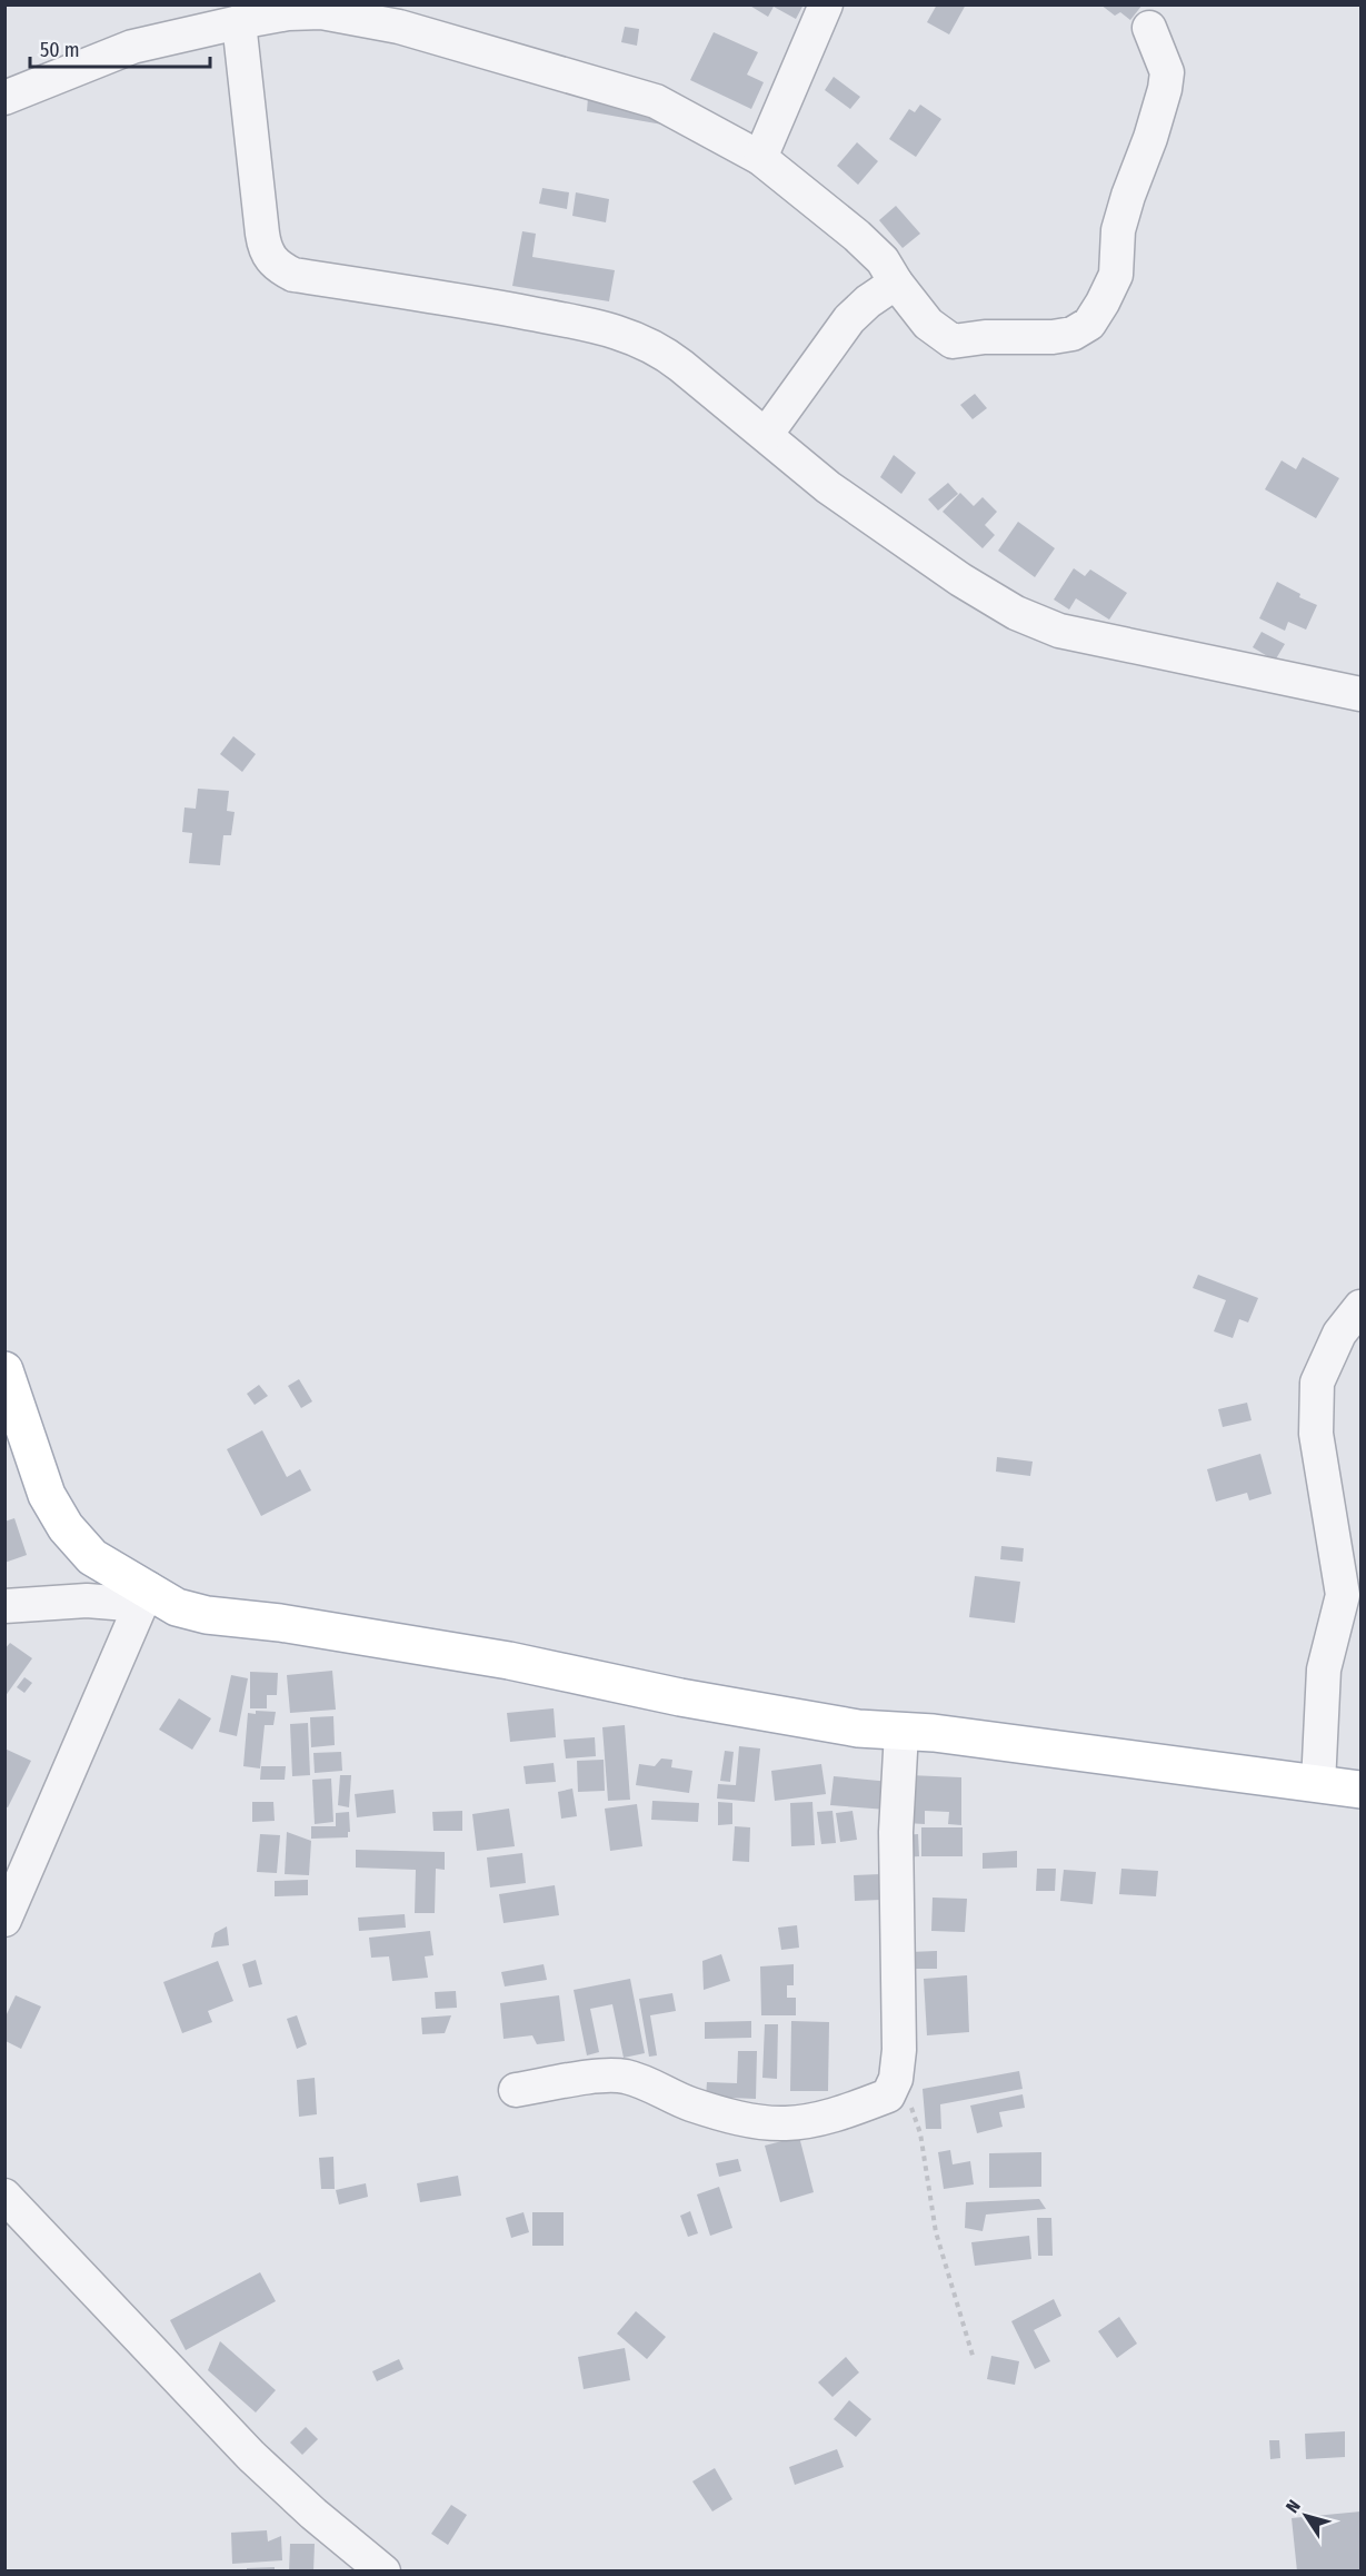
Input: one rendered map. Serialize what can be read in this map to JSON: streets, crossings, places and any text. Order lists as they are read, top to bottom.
{
  "scale_bar": "50 m",
  "north": "top left"
}
